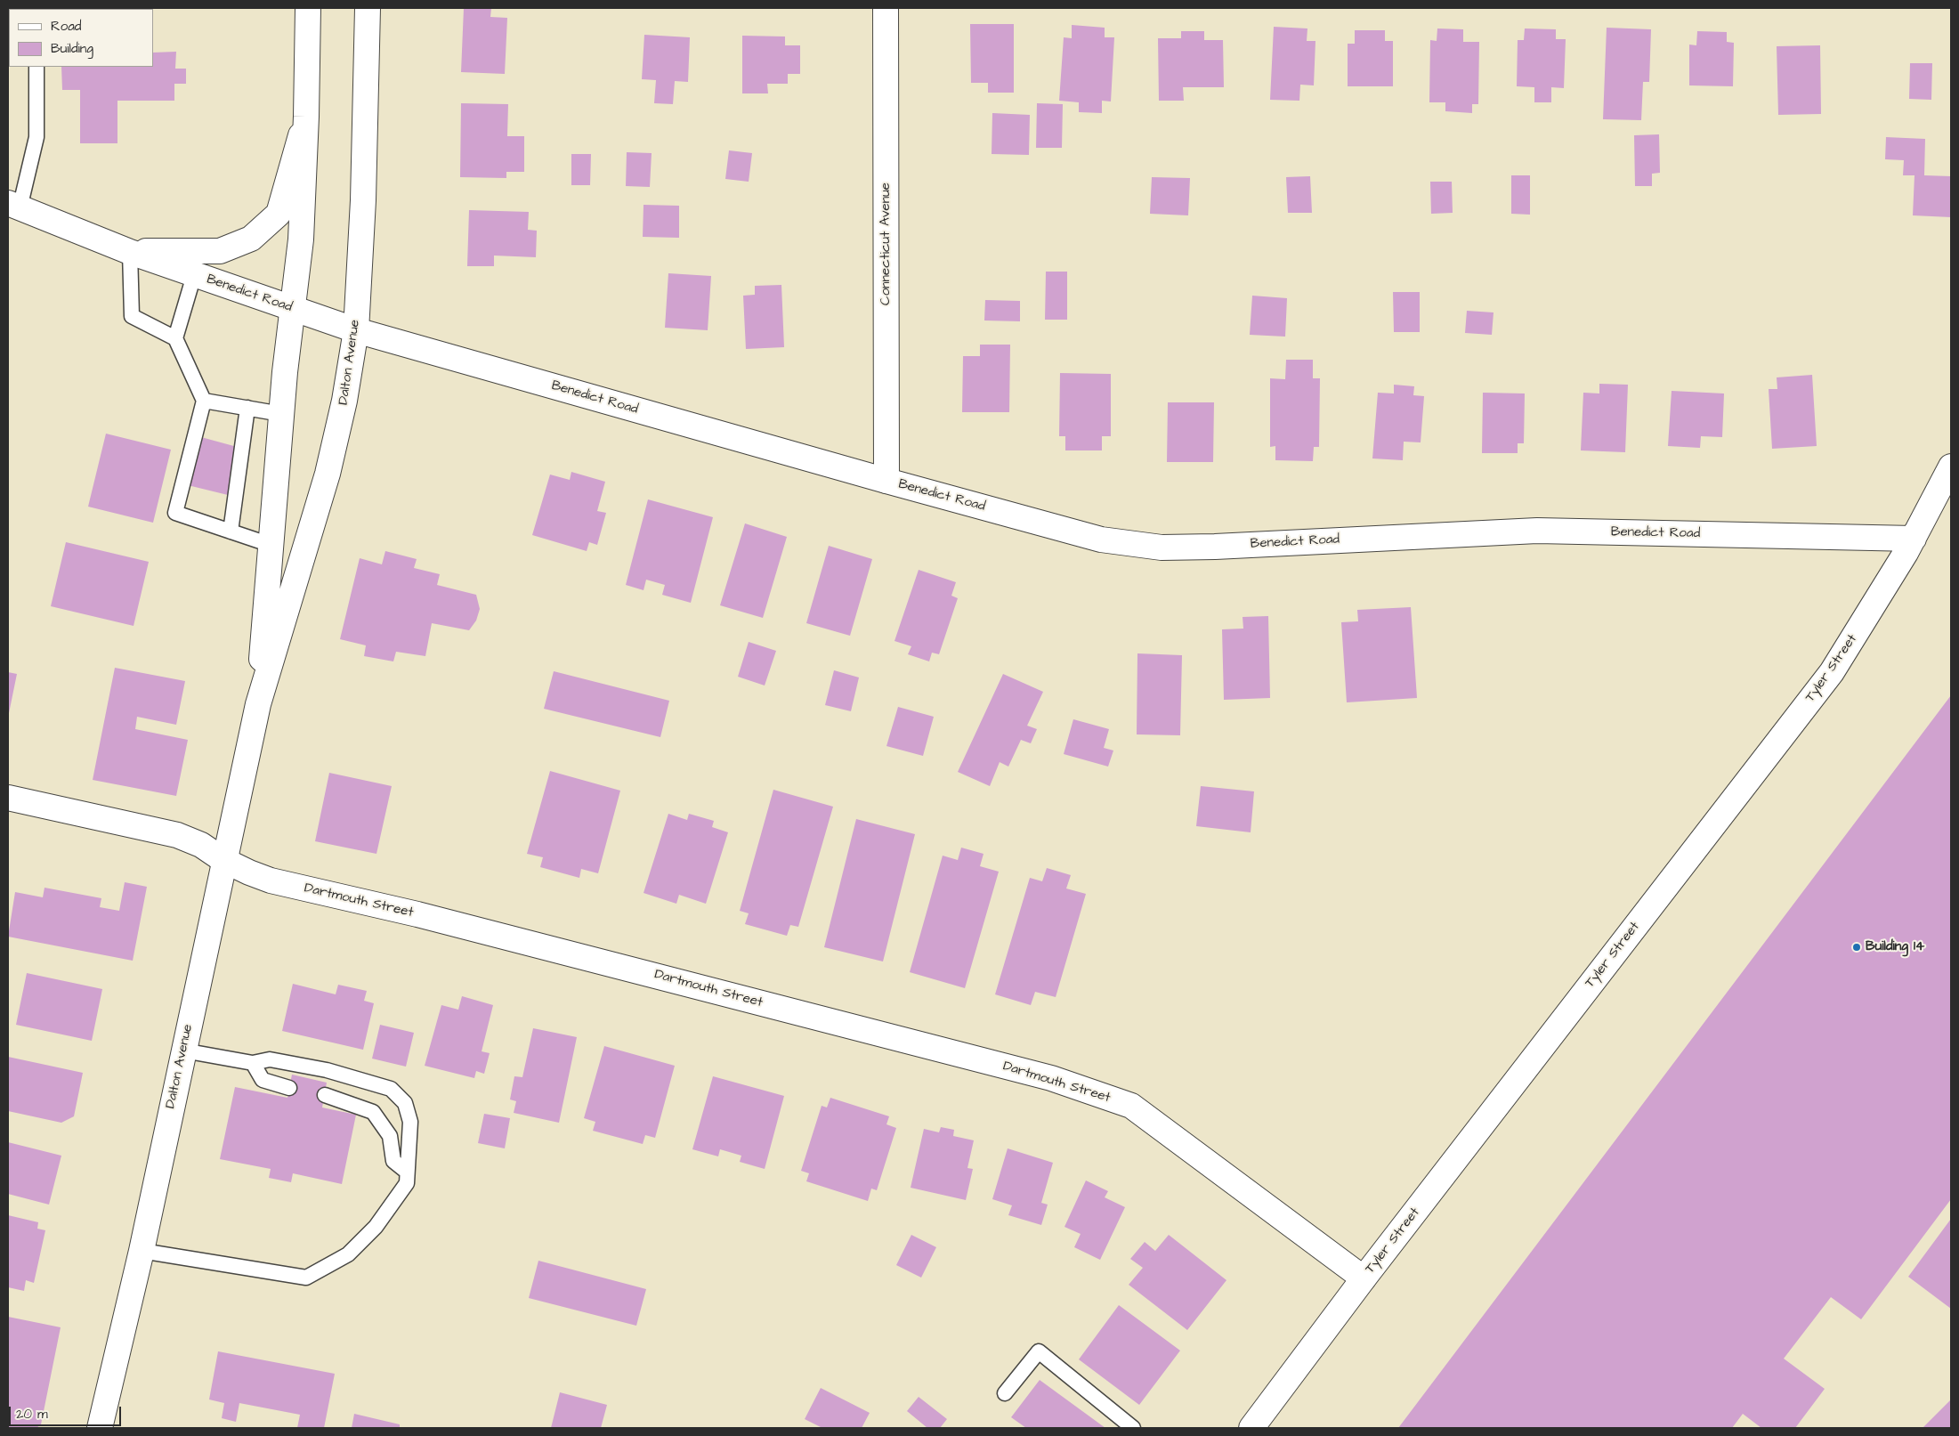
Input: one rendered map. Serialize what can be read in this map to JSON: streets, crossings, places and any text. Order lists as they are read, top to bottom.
{
  "streets": {
    "street": [
      "Connecticut Avenue",
      "Benedict Road",
      "Dalton Avenue",
      "Tyler Street",
      "Dartmouth Street"
    ]
  },
  "crossings": [
    ["Connecticut Avenue", "Benedict Road"],
    ["Benedict Road", "Dalton Avenue"],
    ["Benedict Road", "Tyler Street"],
    ["Dalton Avenue", "Dartmouth Street"],
    ["Tyler Street", "Dartmouth Street"]
  ],
  "places": ["Building 14"],
  "legend": ["Road", "Building"],
  "scale_bar": "20 m"
}
